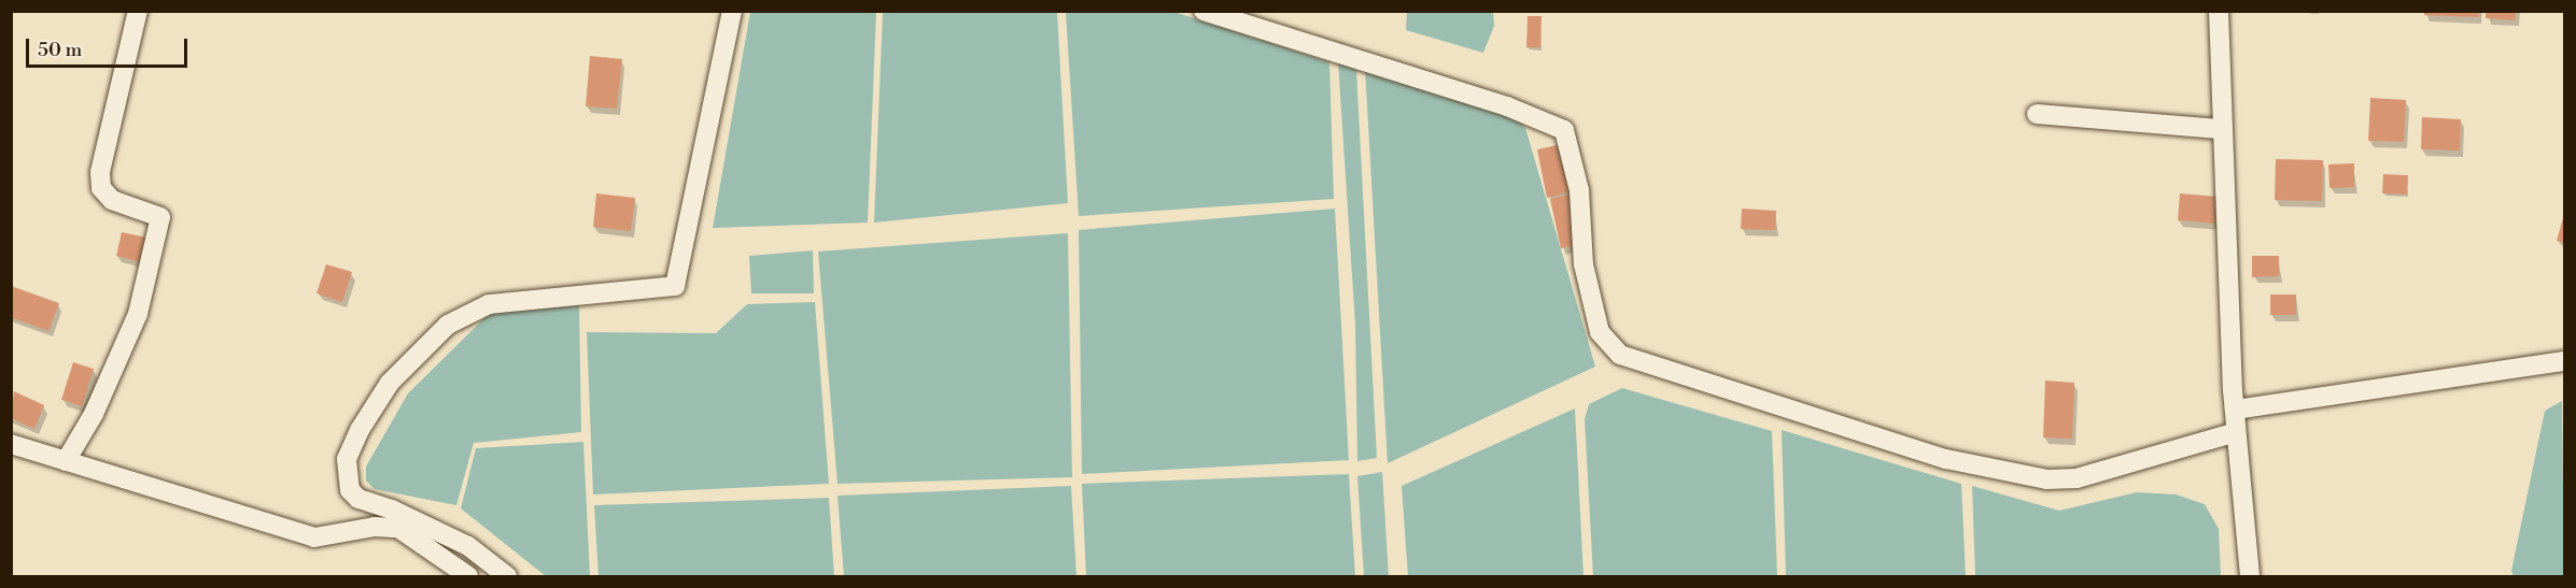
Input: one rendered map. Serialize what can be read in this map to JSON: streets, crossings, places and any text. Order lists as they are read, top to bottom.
{
  "scale_bar": "50 m"
}
